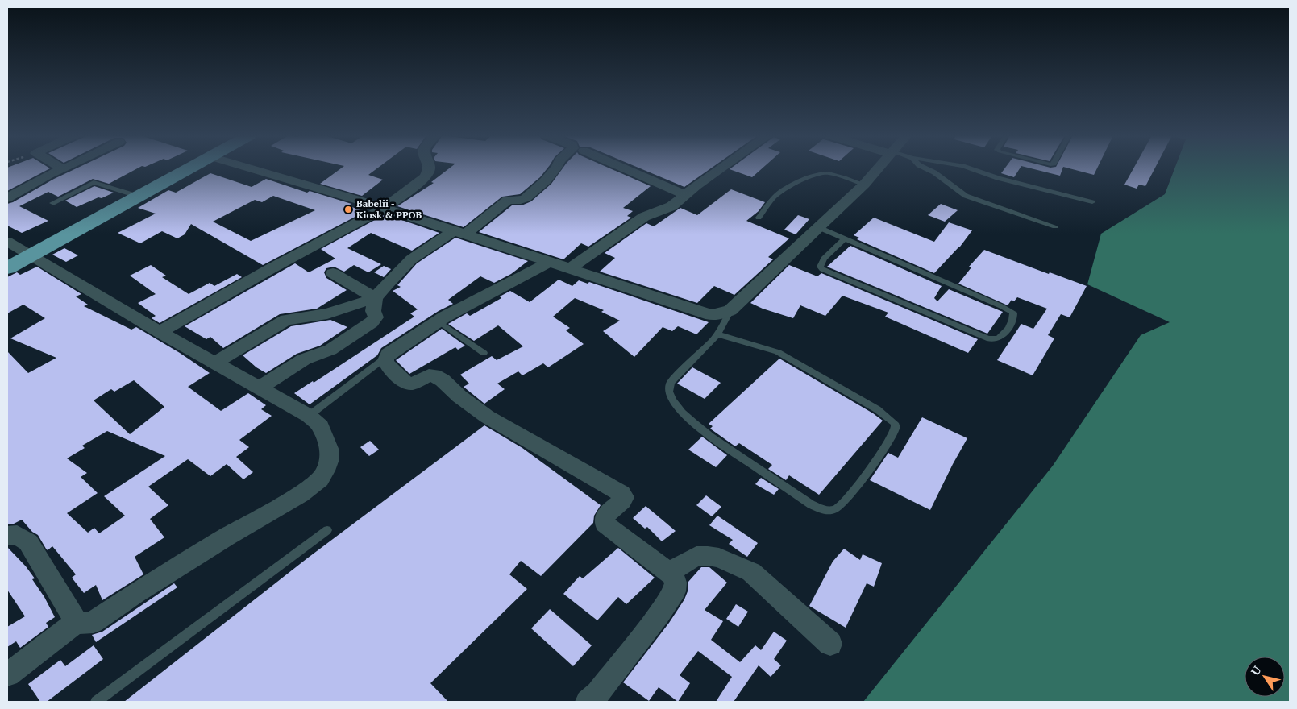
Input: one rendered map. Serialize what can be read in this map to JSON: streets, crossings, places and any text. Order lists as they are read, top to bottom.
{
  "places": ["Babelii - Kiosk & PPOB"],
  "north": "top left"
}
